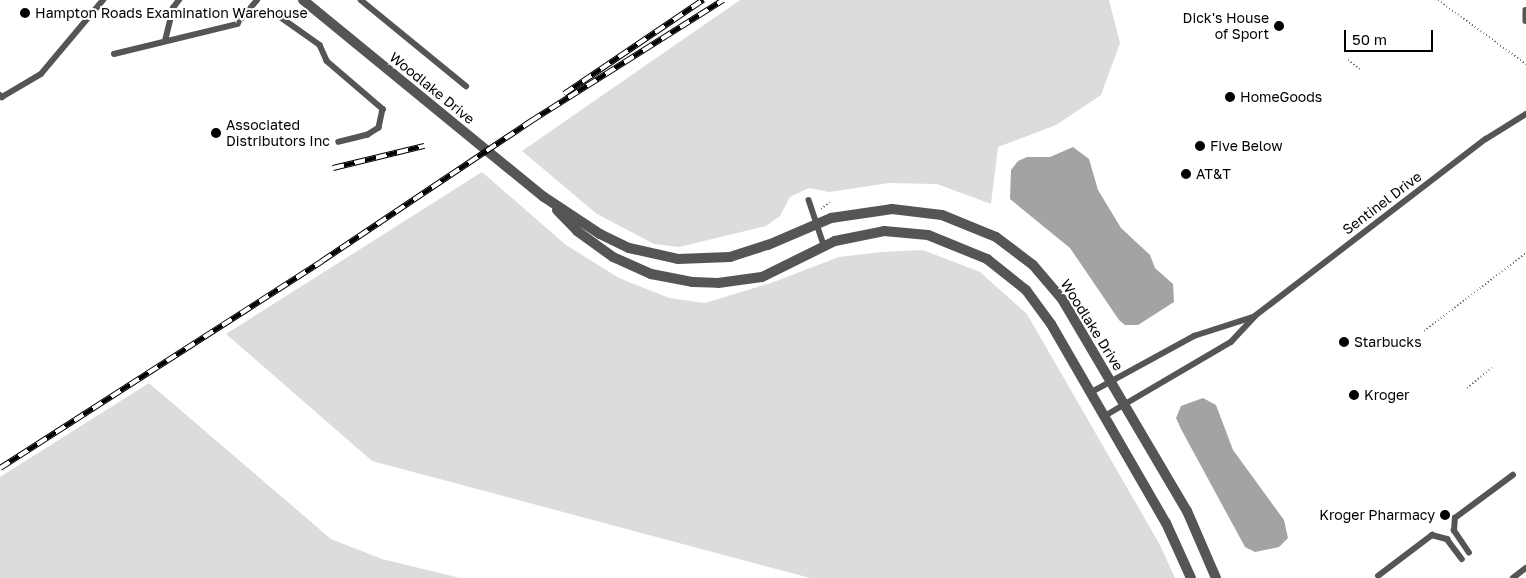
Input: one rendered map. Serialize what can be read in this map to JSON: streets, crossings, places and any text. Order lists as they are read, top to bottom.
{
  "streets": {
    "street": ["Woodlake Drive"],
    "lane": ["Sentinel Drive"]
  },
  "crossings": [
    ["Woodlake Drive", "Sentinel Drive"]
  ],
  "places": [
    "Hampton Roads Examination Warehouse",
    "Dick's House of Sport",
    "HomeGoods",
    "Associated Distributors Inc",
    "Five Below",
    "AT&T",
    "Starbucks",
    "Kroger",
    "Kroger Pharmacy"
  ],
  "scale_bar": "50 m"
}
